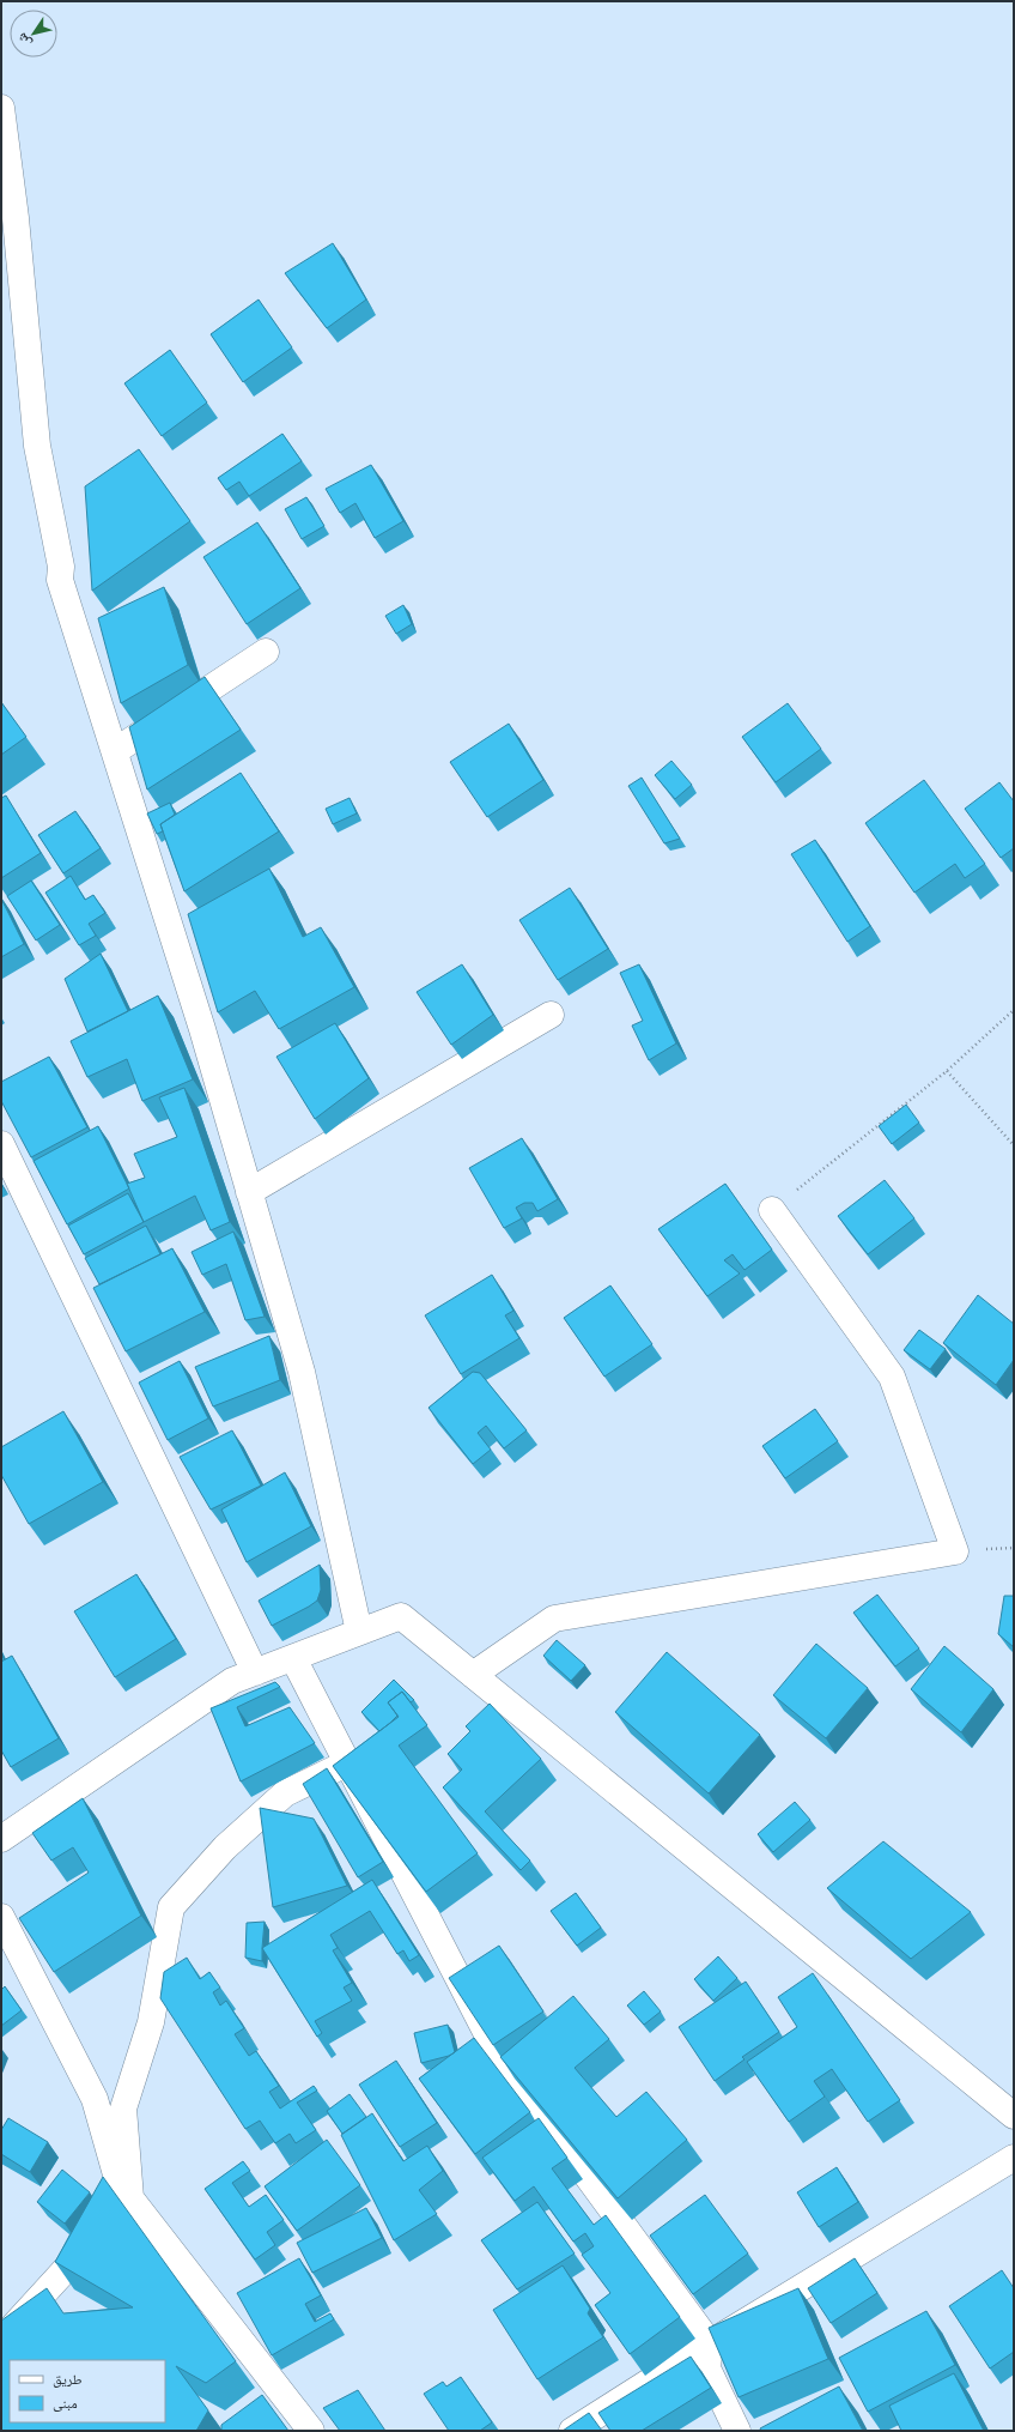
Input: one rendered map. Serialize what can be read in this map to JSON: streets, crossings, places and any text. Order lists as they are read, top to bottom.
{
  "legend": ["طريق", "مبنى"],
  "north": "bottom left"
}
